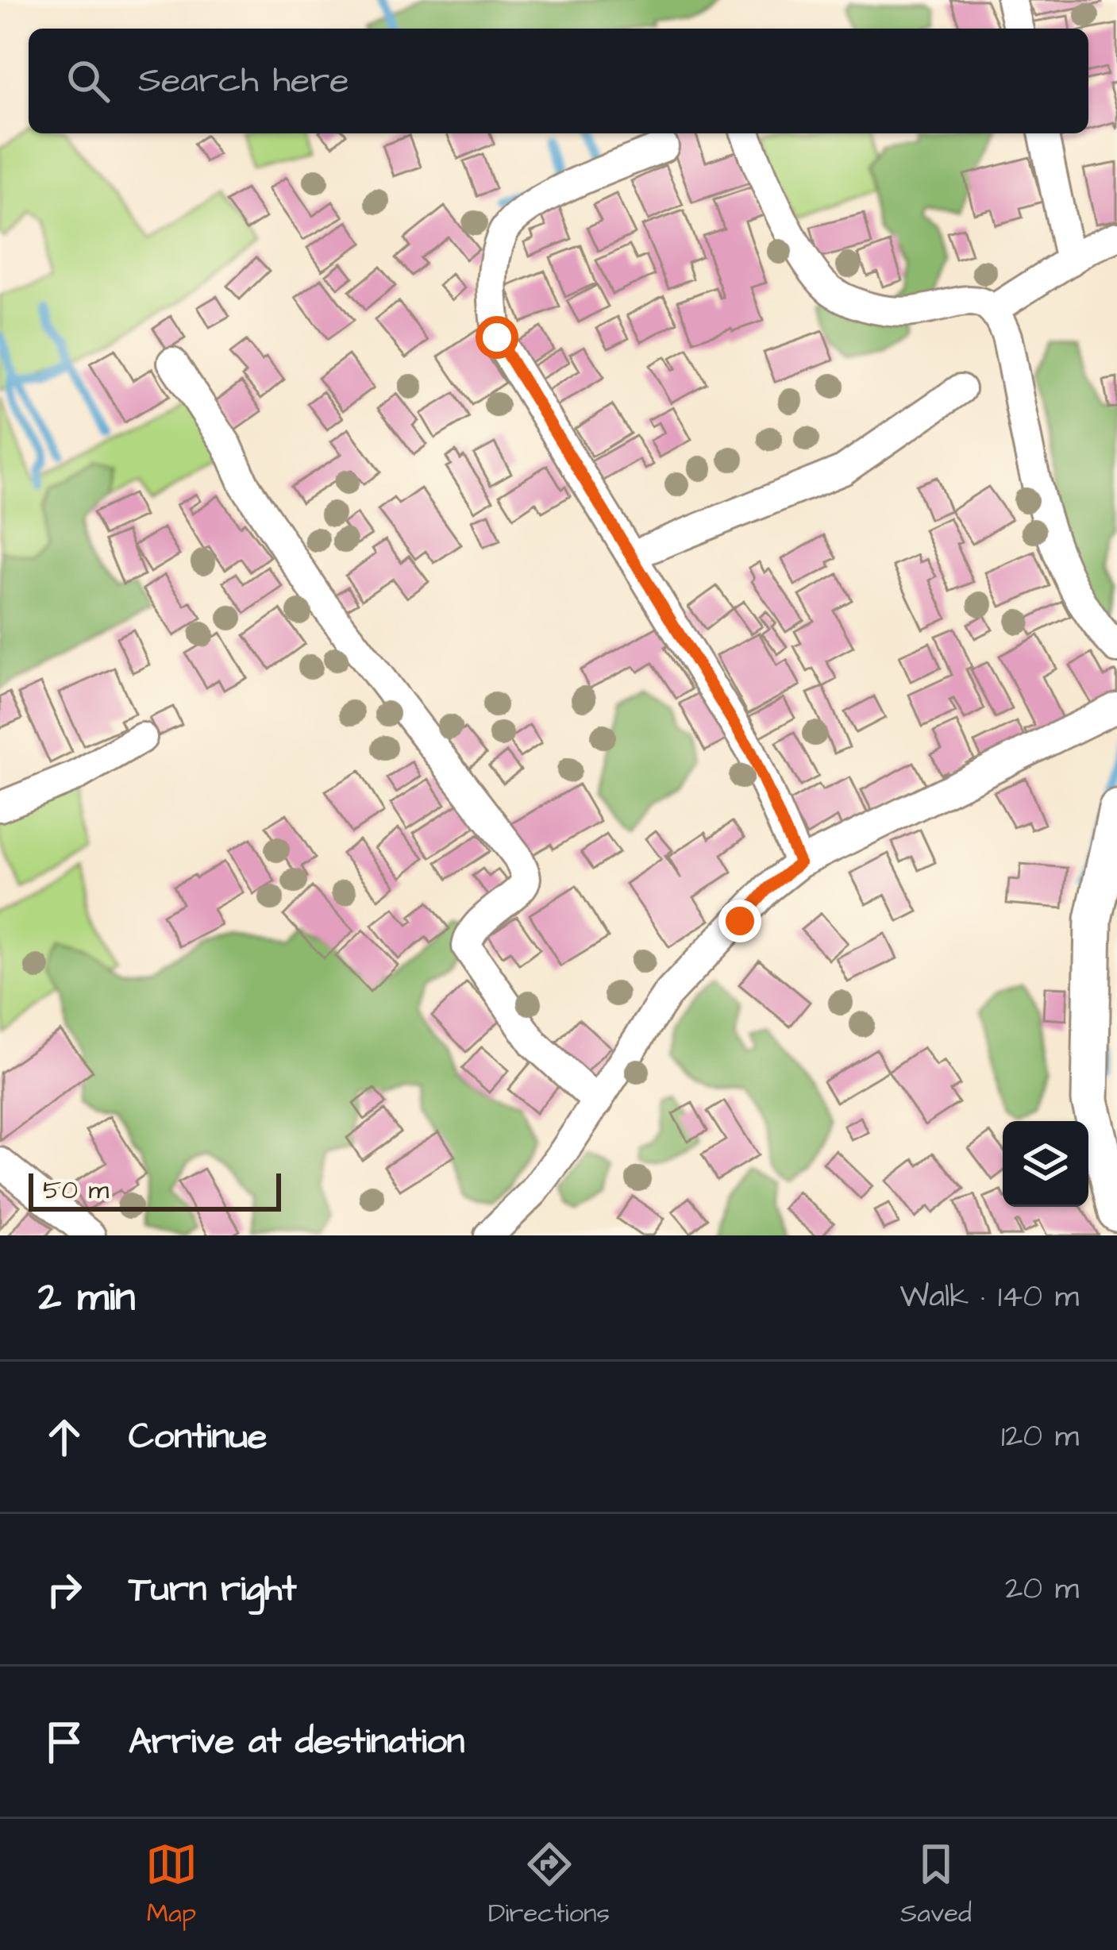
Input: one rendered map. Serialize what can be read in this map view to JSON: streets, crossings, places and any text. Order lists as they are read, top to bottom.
{
  "scale_bar": "50 m",
  "page": {
    "search": "Search here",
    "scale": "50 m",
    "heading": ["2 min", "Walk · 140 m"],
    "list": [
      ["Continue", "120 m"],
      ["Turn right", "20 m"],
      "Arrive at destination"
    ],
    "nav": ["Map", "Directions", "Saved"]
  }
}
